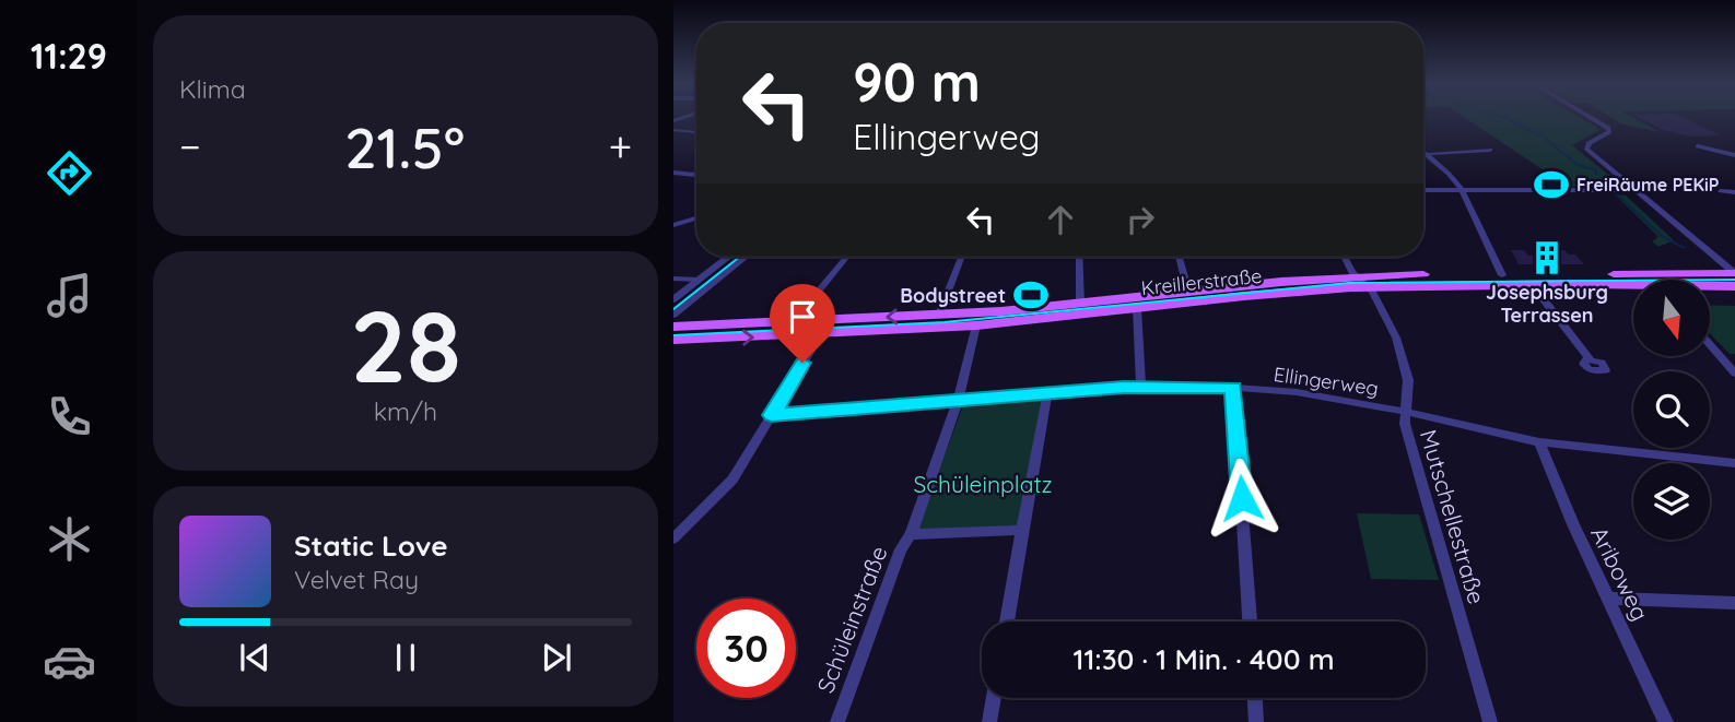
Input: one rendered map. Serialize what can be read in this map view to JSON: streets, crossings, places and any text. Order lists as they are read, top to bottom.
{
  "streets": {
    "main road": ["Kreillerstraße"],
    "street": [
      "Ellingerweg",
      "Mutschellestraße",
      "Ariboweg",
      "Schüleinstraße"
    ]
  },
  "crossings": [
    ["Kreillerstraße", "Mutschellestraße"],
    ["Ellingerweg", "Mutschellestraße"],
    ["Ellingerweg", "Ariboweg"]
  ],
  "parks": ["Schüleinplatz"],
  "places": {
    "sports": ["FreiRäume PEKiP", "Bodystreet"],
    "building": ["Josephsburg Terrassen"]
  },
  "north": "bottom",
  "page": {
    "tabs": "11:29",
    "tile": [
      "Klima",
      ["28", "km/h"]
    ],
    "turn": ["90 m", "Ellingerweg"],
    "heat": ["−", "21.5°", "+"],
    "song": ["Static Love", "Velvet Ray"],
    "limit": "30",
    "trip": "11:30 · 1 Min. · 400 m"
  }
}
